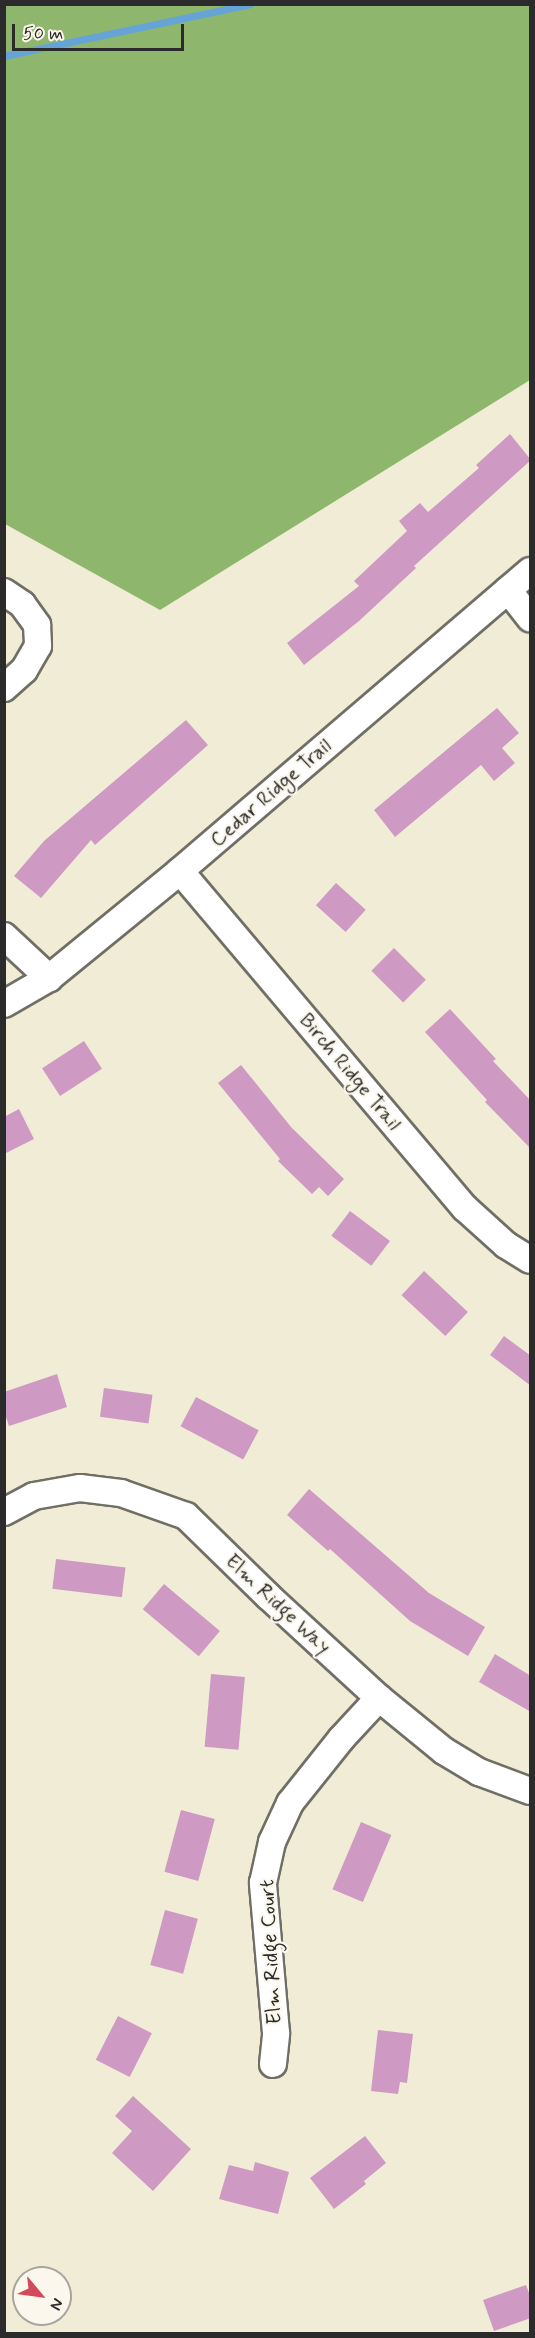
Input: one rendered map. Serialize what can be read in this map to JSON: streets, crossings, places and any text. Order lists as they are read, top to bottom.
{
  "streets": {
    "street": [
      "Cedar Ridge Trail",
      "Birch Ridge Trail",
      "Elm Ridge Way",
      "Elm Ridge Court"
    ]
  },
  "crossings": [
    ["Cedar Ridge Trail", "Birch Ridge Trail"],
    ["Elm Ridge Way", "Elm Ridge Court"]
  ],
  "scale_bar": "50 m",
  "north": "bottom right"
}
